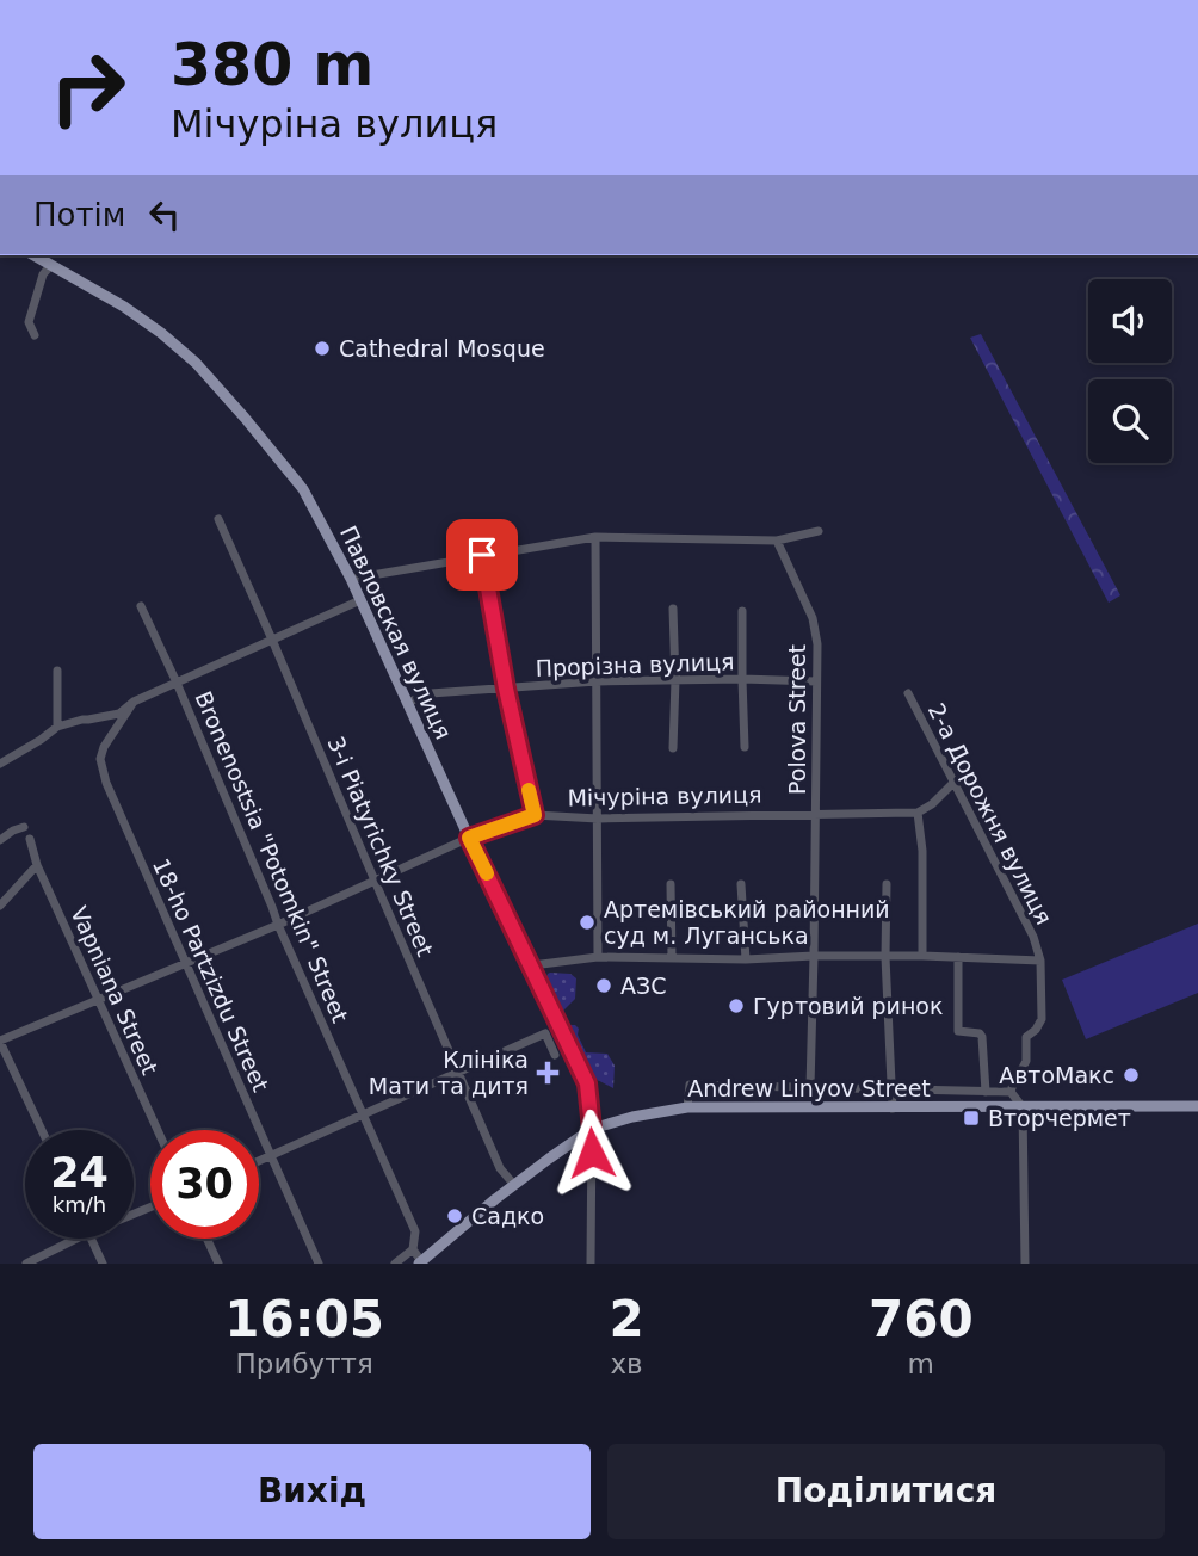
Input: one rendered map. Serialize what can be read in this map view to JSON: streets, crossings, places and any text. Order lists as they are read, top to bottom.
{
  "streets": {
    "main road": ["Павловская вулиця", "Andrew Linyov Street"],
    "street": [
      "Прорізна вулиця",
      "Polova Street",
      "Мічуріна вулиця",
      "2-а Дорожня вулиця",
      "3-i Piatyrichky Street",
      "Bronenostsia \"Potomkin\" Street",
      "18-ho Partzizdu Street",
      "Vapniana Street"
    ]
  },
  "crossings": [
    ["Павловская вулиця", "Прорізна вулиця"],
    ["Павловская вулиця", "Мічуріна вулиця"],
    ["Павловская вулиця", "Andrew Linyov Street"],
    ["Прорізна вулиця", "Polova Street"],
    ["Polova Street", "Мічуріна вулиця"],
    ["Мічуріна вулиця", "3-i Piatyrichky Street"],
    ["Мічуріна вулиця", "Bronenostsia \"Potomkin\" Street"],
    ["Мічуріна вулиця", "18-ho Partzizdu Street"],
    ["Мічуріна вулиця", "Vapniana Street"],
    ["3-i Piatyrichky Street", "Andrew Linyov Street"],
    ["Bronenostsia \"Potomkin\" Street", "Andrew Linyov Street"]
  ],
  "places": {
    "other": [
      "Cathedral Mosque",
      "Артемівський районний суд м. Луганська",
      "АЗС",
      "Гуртовий ринок",
      "АвтоМакс",
      "Садко"
    ],
    "health": ["Клініка Мати та дитя"],
    "transit": ["Вторчермет"]
  },
  "page": {
    "turn": ["380 m", "Мічуріна вулиця"],
    "then": "Потім",
    "speed": "24 km/h",
    "limit": "30",
    "eta": [
      "16:05",
      "Прибуття",
      "2",
      "хв",
      "760",
      "m"
    ],
    "buttons": ["Вихід", "Поділитися"]
  }
}
